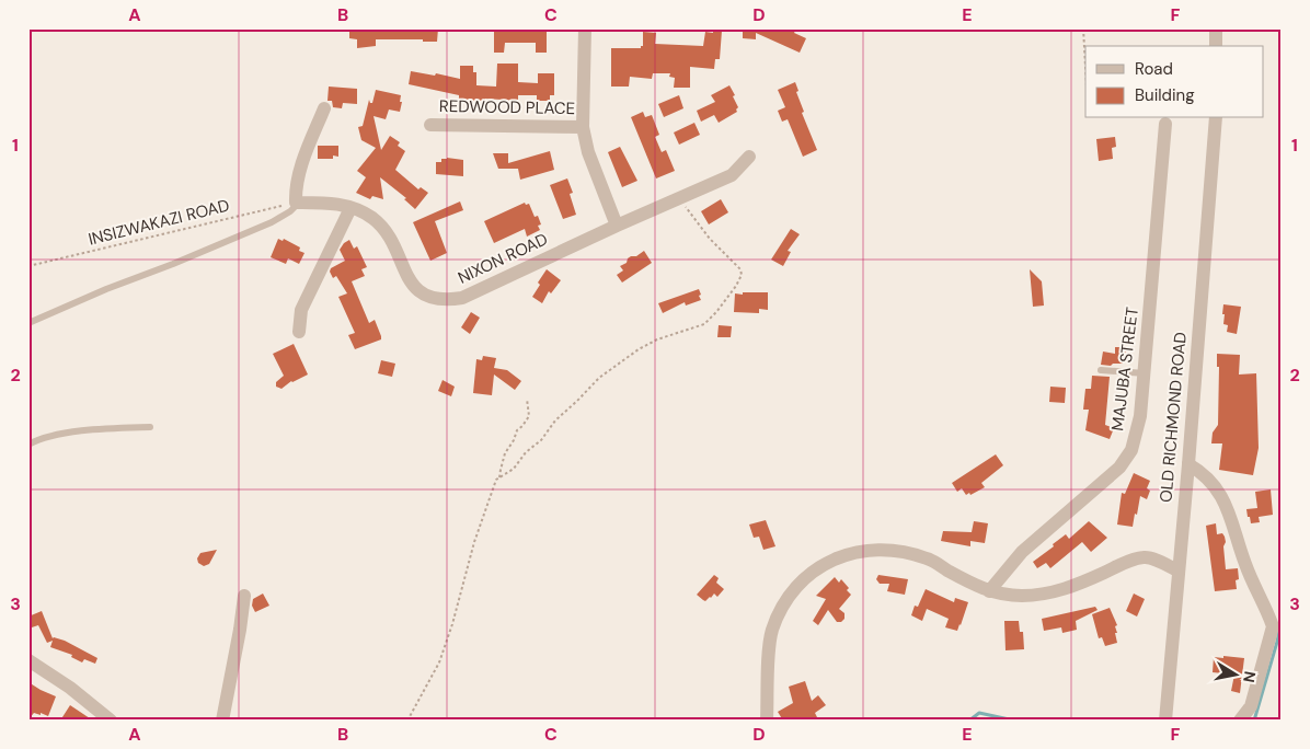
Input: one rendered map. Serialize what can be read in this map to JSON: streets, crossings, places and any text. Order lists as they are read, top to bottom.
{
  "streets": {
    "street": [
      "REDWOOD PLACE",
      "NIXON ROAD",
      "MAJUBA STREET",
      "OLD RICHMOND ROAD"
    ],
    "path": ["INSIZWAKAZI ROAD"]
  },
  "crossings": [
    ["INSIZWAKAZI ROAD", "NIXON ROAD"]
  ],
  "legend": ["Road", "Building"],
  "north": "right",
  "grid": {
    "columns": [
      "A",
      "B",
      "C",
      "D",
      "E",
      "F"
    ],
    "rows": ["1", "2", "3"]
  }
}
